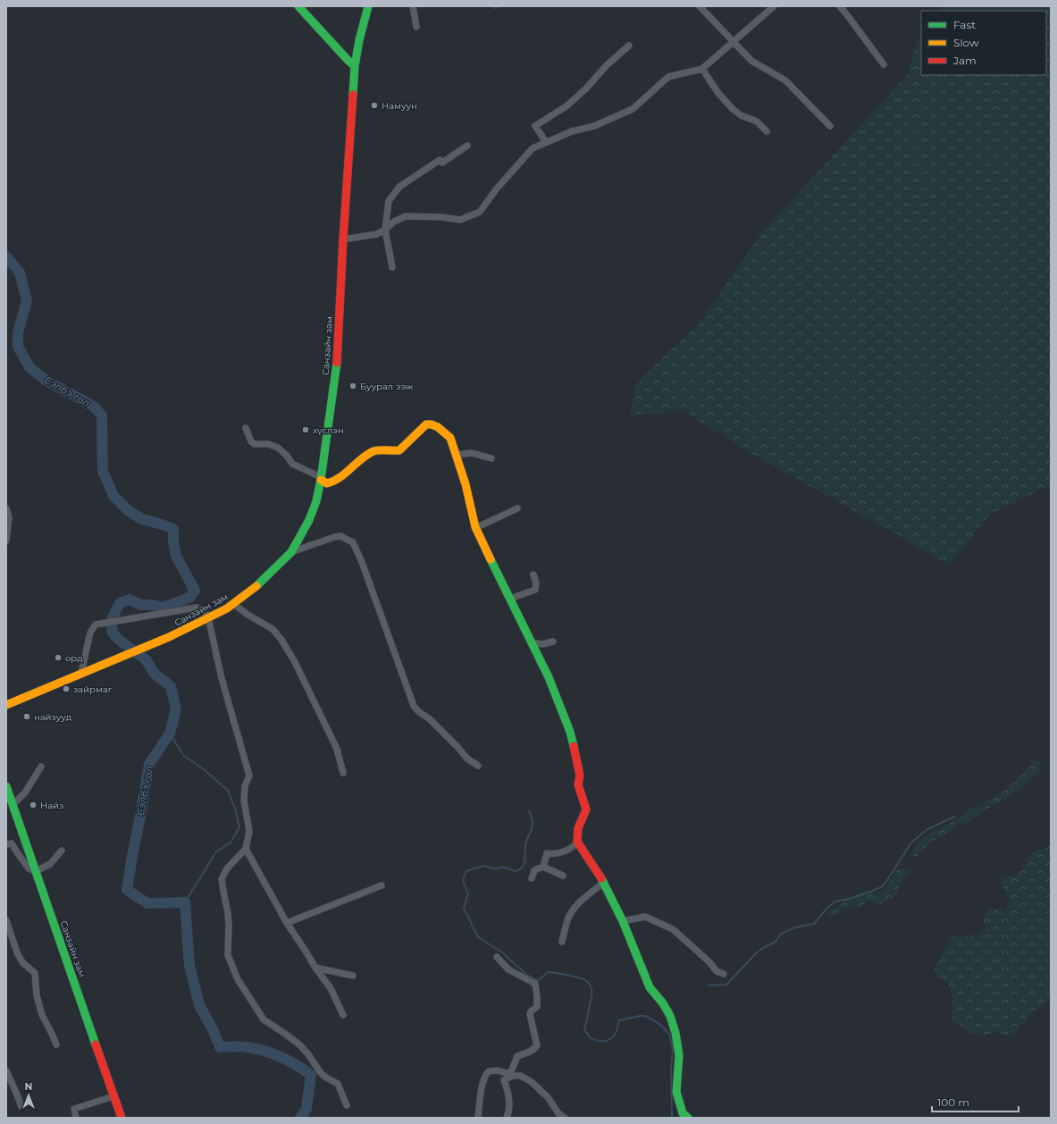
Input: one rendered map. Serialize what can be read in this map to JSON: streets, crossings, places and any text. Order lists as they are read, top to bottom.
{
  "streets": {
    "main road": ["Санзайн зам"]
  },
  "water": ["Сэлбэ гол"],
  "places": [
    "Намуун",
    "Буурал ээж",
    "хүслэн",
    "орд",
    "зайрмаг",
    "найзууд",
    "Найз"
  ],
  "legend": ["Fast", "Slow", "Jam"],
  "scale_bar": "100 m",
  "north": "top"
}
